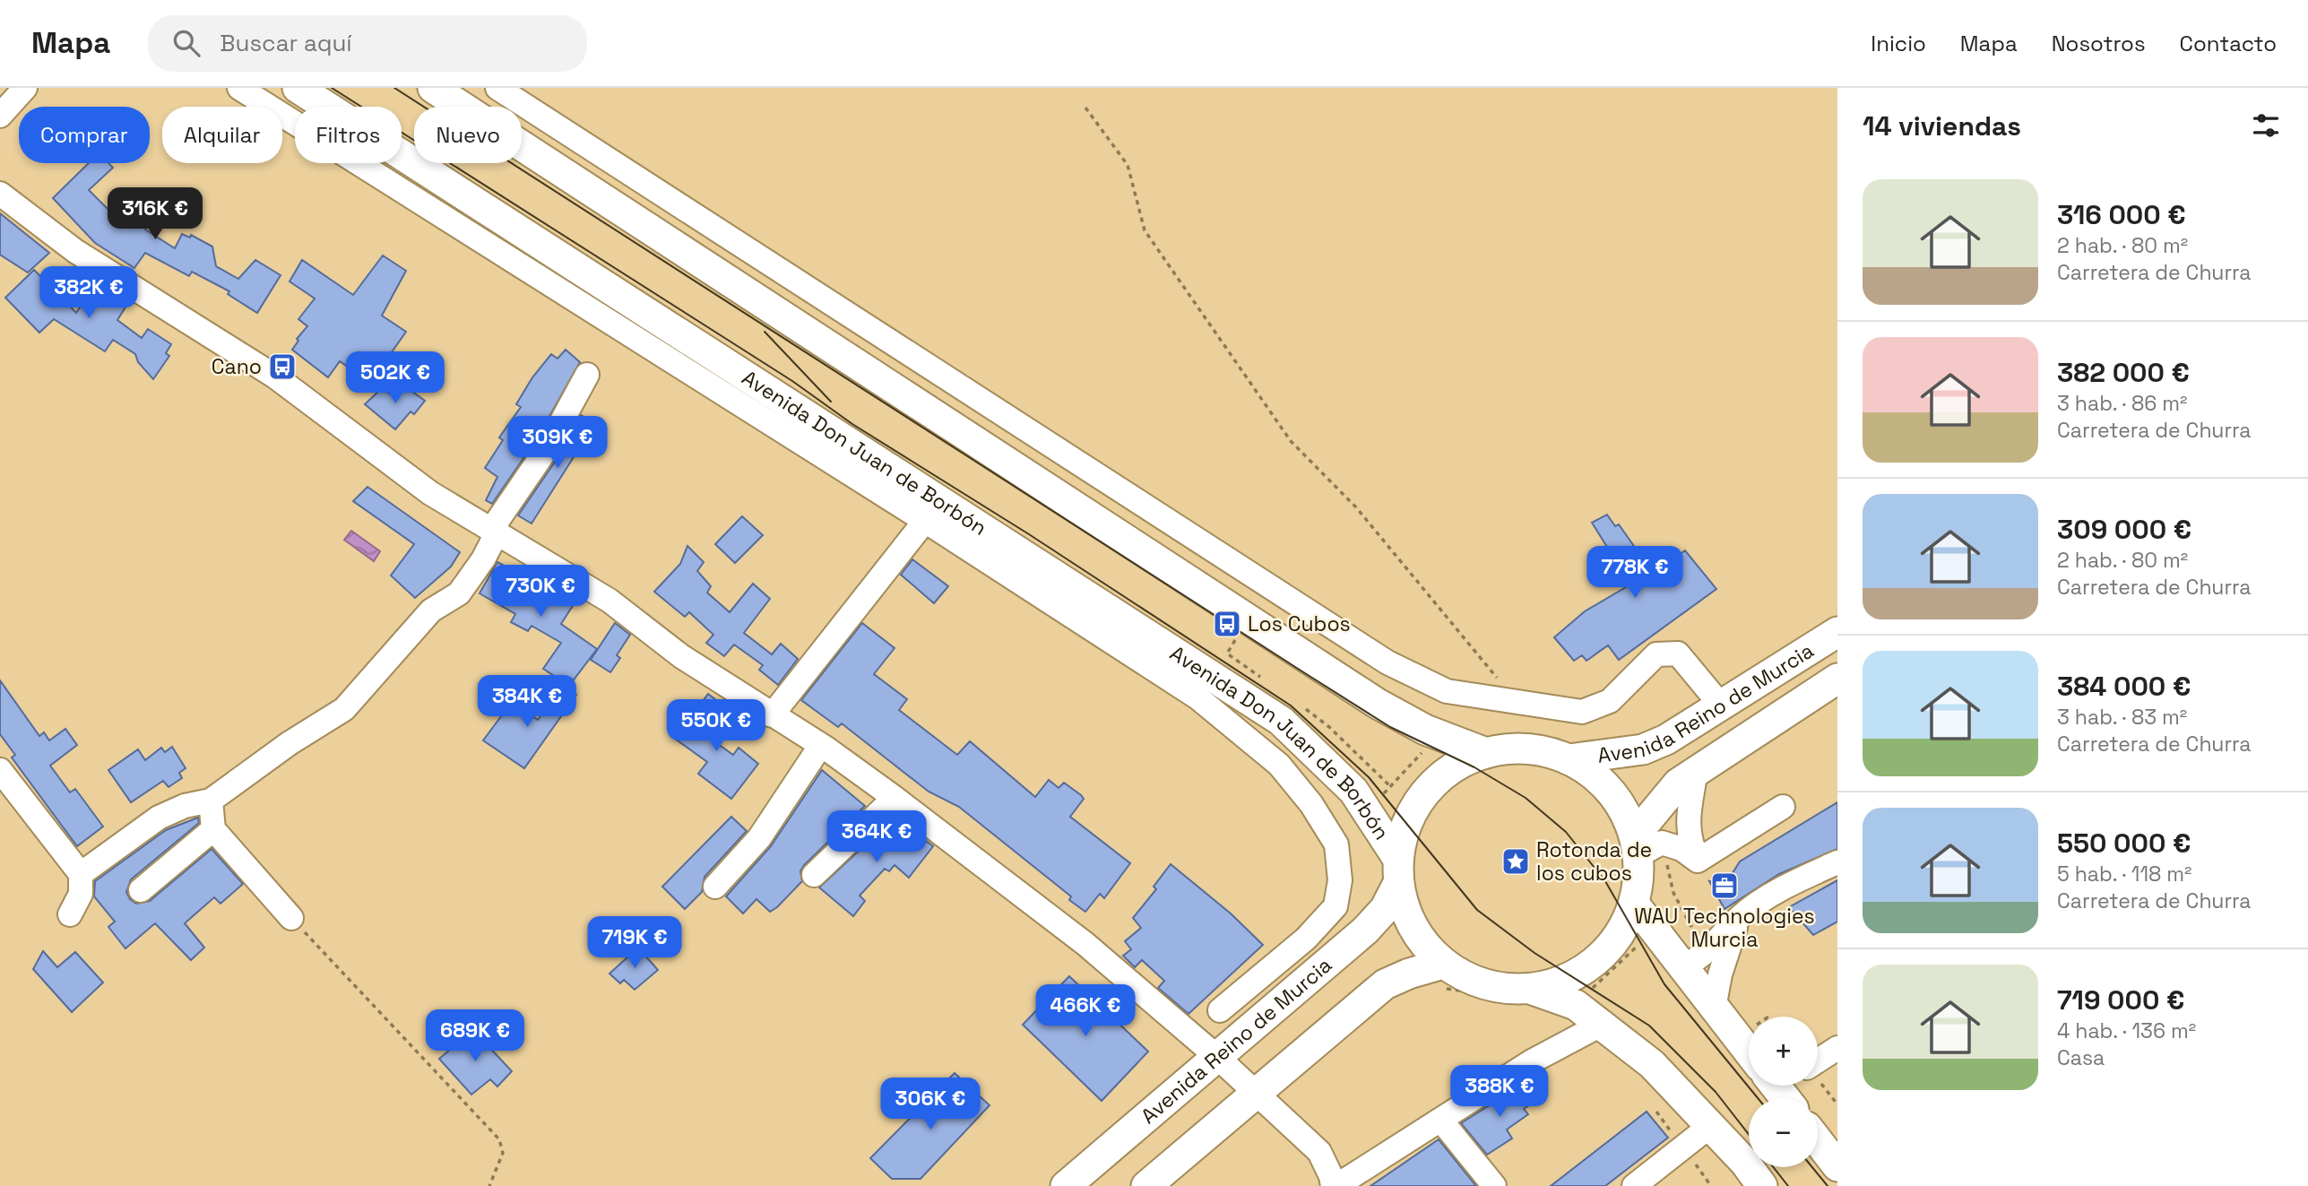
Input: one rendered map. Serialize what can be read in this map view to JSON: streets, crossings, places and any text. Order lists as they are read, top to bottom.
{
  "streets": {
    "main road": ["Avenida Don Juan de Borbón", "Avenida Reino de Murcia"]
  },
  "crossings": [
    ["Avenida Don Juan de Borbón", "Avenida Reino de Murcia"]
  ],
  "places": {
    "bus stop": ["Cano", "Los Cubos"],
    "place": ["Rotonda de los cubos"],
    "office": ["WAU Technologies Murcia"]
  },
  "page": {
    "header": "Mapa",
    "search": "Buscar aquí",
    "nav": [
      "Inicio",
      "Mapa",
      "Nosotros",
      "Contacto"
    ],
    "heading": "14 viviendas",
    "chip": [
      "Comprar",
      "Alquilar",
      "Filtros",
      "Nuevo"
    ],
    "list": [
      {
        "name": "316 000 €",
        "note": "2 hab. · 80 m² · Carretera de Churra"
      },
      {
        "name": "382 000 €",
        "note": "3 hab. · 86 m² · Carretera de Churra"
      },
      {
        "name": "309 000 €",
        "note": "2 hab. · 80 m² · Carretera de Churra"
      },
      {
        "name": "384 000 €",
        "note": "3 hab. · 83 m² · Carretera de Churra"
      },
      {
        "name": "550 000 €",
        "note": "5 hab. · 118 m² · Carretera de Churra"
      },
      {
        "name": "719 000 €",
        "note": "4 hab. · 136 m² · Casa"
      }
    ],
    "price": [
      "316K €",
      "382K €",
      "502K €",
      "309K €",
      "778K €",
      "730K €",
      "384K €",
      "550K €",
      "364K €",
      "719K €",
      "466K €",
      "689K €",
      "388K €",
      "306K €"
    ],
    "map_buttons": ["+", "−"]
  }
}
